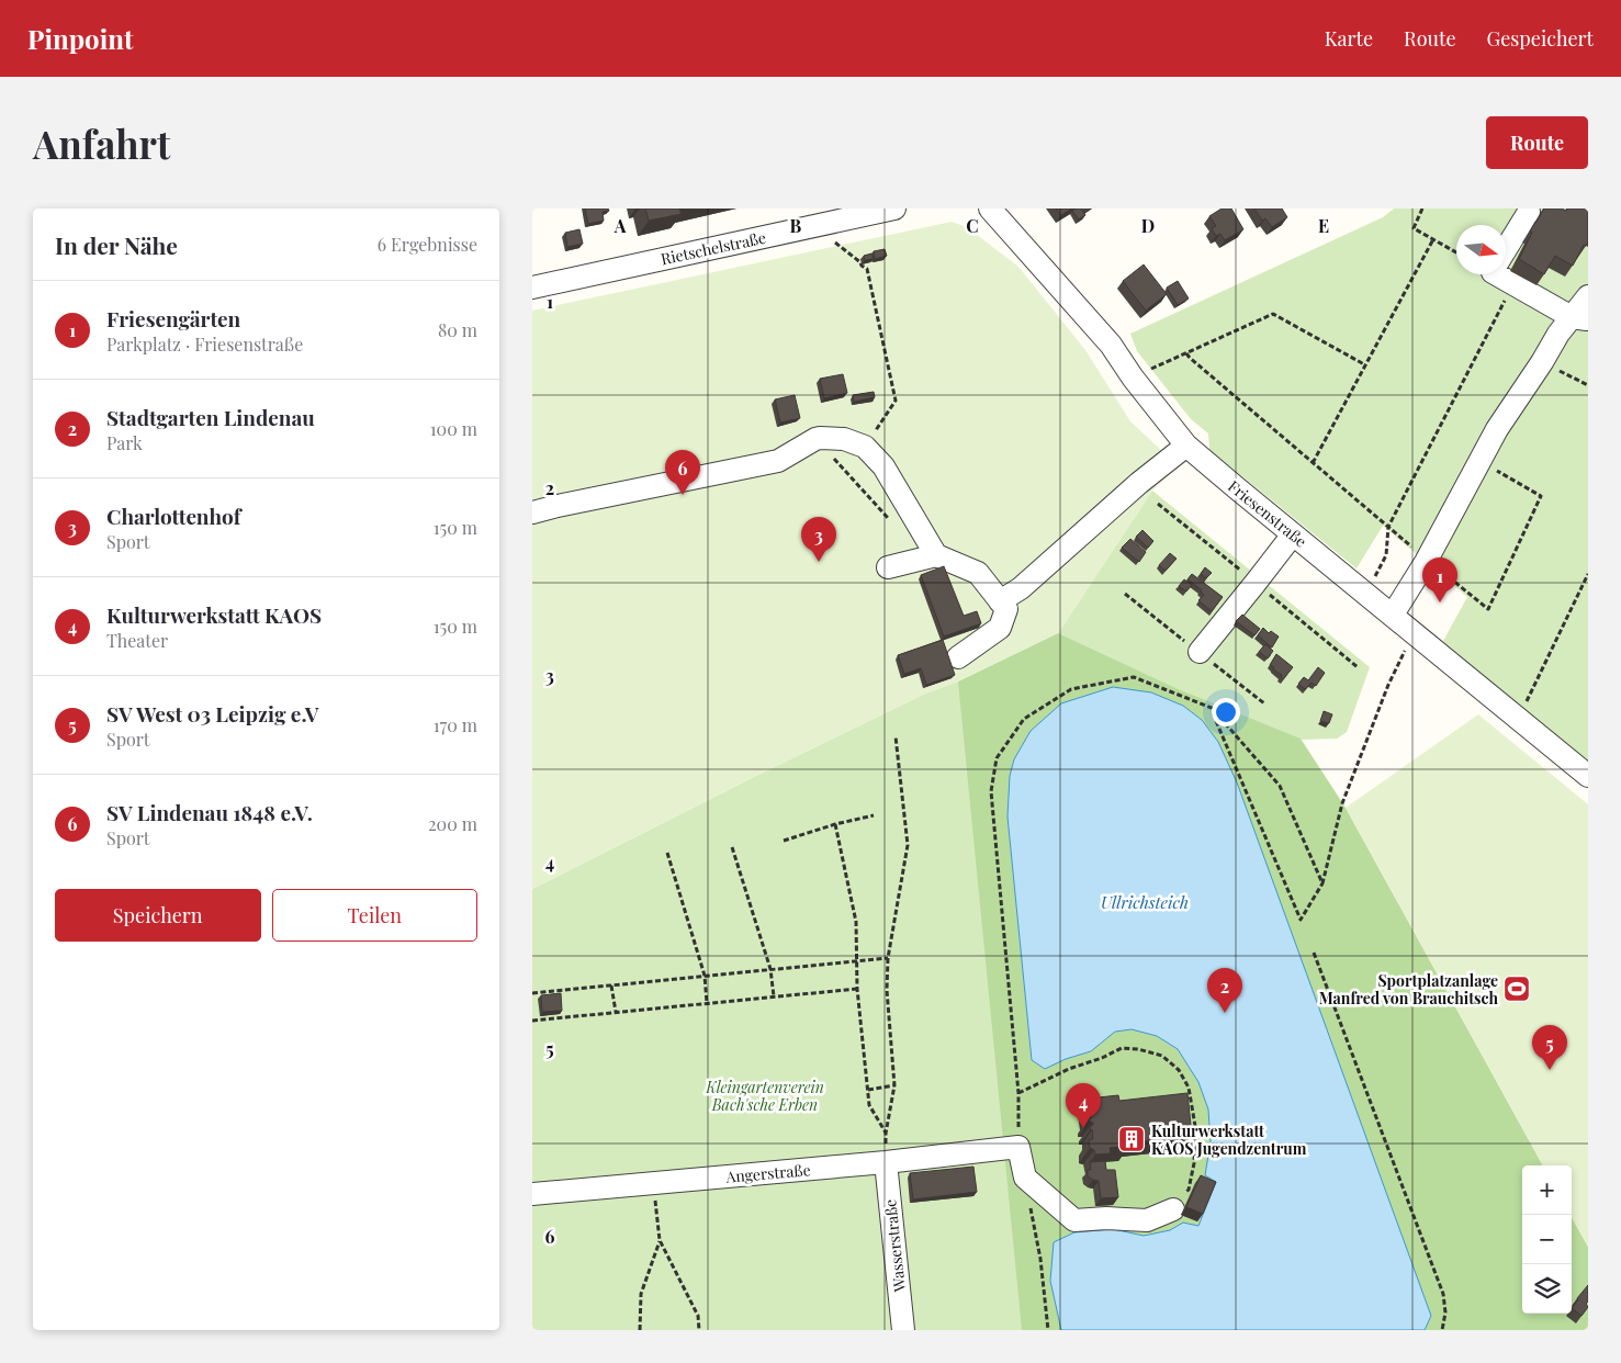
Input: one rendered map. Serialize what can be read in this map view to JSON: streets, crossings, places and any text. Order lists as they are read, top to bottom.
{
  "streets": {
    "street": [
      "Rietschelstraße",
      "Friesenstraße",
      "Angerstraße",
      "Wasserstraße"
    ]
  },
  "crossings": [
    ["Angerstraße", "Wasserstraße"]
  ],
  "water": ["Ullrichsteich"],
  "parks": ["Kleingartenverein Bach'sche Erben"],
  "places": {
    "sports": ["Sportplatzanlage Manfred von Brauchitsch"],
    "building": ["Kulturwerkstatt KAOS Jugendzentrum"]
  },
  "north": "right",
  "page": {
    "header": "Pinpoint",
    "nav": ["Karte", "Route", "Gespeichert"],
    "buttons": [
      "Route",
      ["Speichern", "Teilen"]
    ],
    "title": "Anfahrt",
    "heading": ["In der Nähe", "6 Ergebnisse"],
    "list": [
      {
        "mark": "1",
        "name": "Friesengärten",
        "note": "Parkplatz · Friesenstraße",
        "value": "80 m"
      },
      {
        "mark": "2",
        "name": "Stadtgarten Lindenau",
        "note": "Park",
        "value": "100 m"
      },
      {
        "mark": "3",
        "name": "Charlottenhof",
        "note": "Sport",
        "value": "150 m"
      },
      {
        "mark": "4",
        "name": "Kulturwerkstatt KAOS",
        "note": "Theater",
        "value": "150 m"
      },
      {
        "mark": "5",
        "name": "SV West 03 Leipzig e.V",
        "note": "Sport",
        "value": "170 m"
      },
      {
        "mark": "6",
        "name": "SV Lindenau 1848 e.V.",
        "note": "Sport",
        "value": "200 m"
      }
    ],
    "pins": [
      "6",
      "3",
      "1",
      "2",
      "5",
      "4"
    ],
    "map_buttons": ["+", "−"]
  },
  "grid": {
    "columns": [
      "A",
      "B",
      "C",
      "D",
      "E"
    ],
    "rows": [
      "1",
      "2",
      "3",
      "4",
      "5",
      "6"
    ]
  }
}
